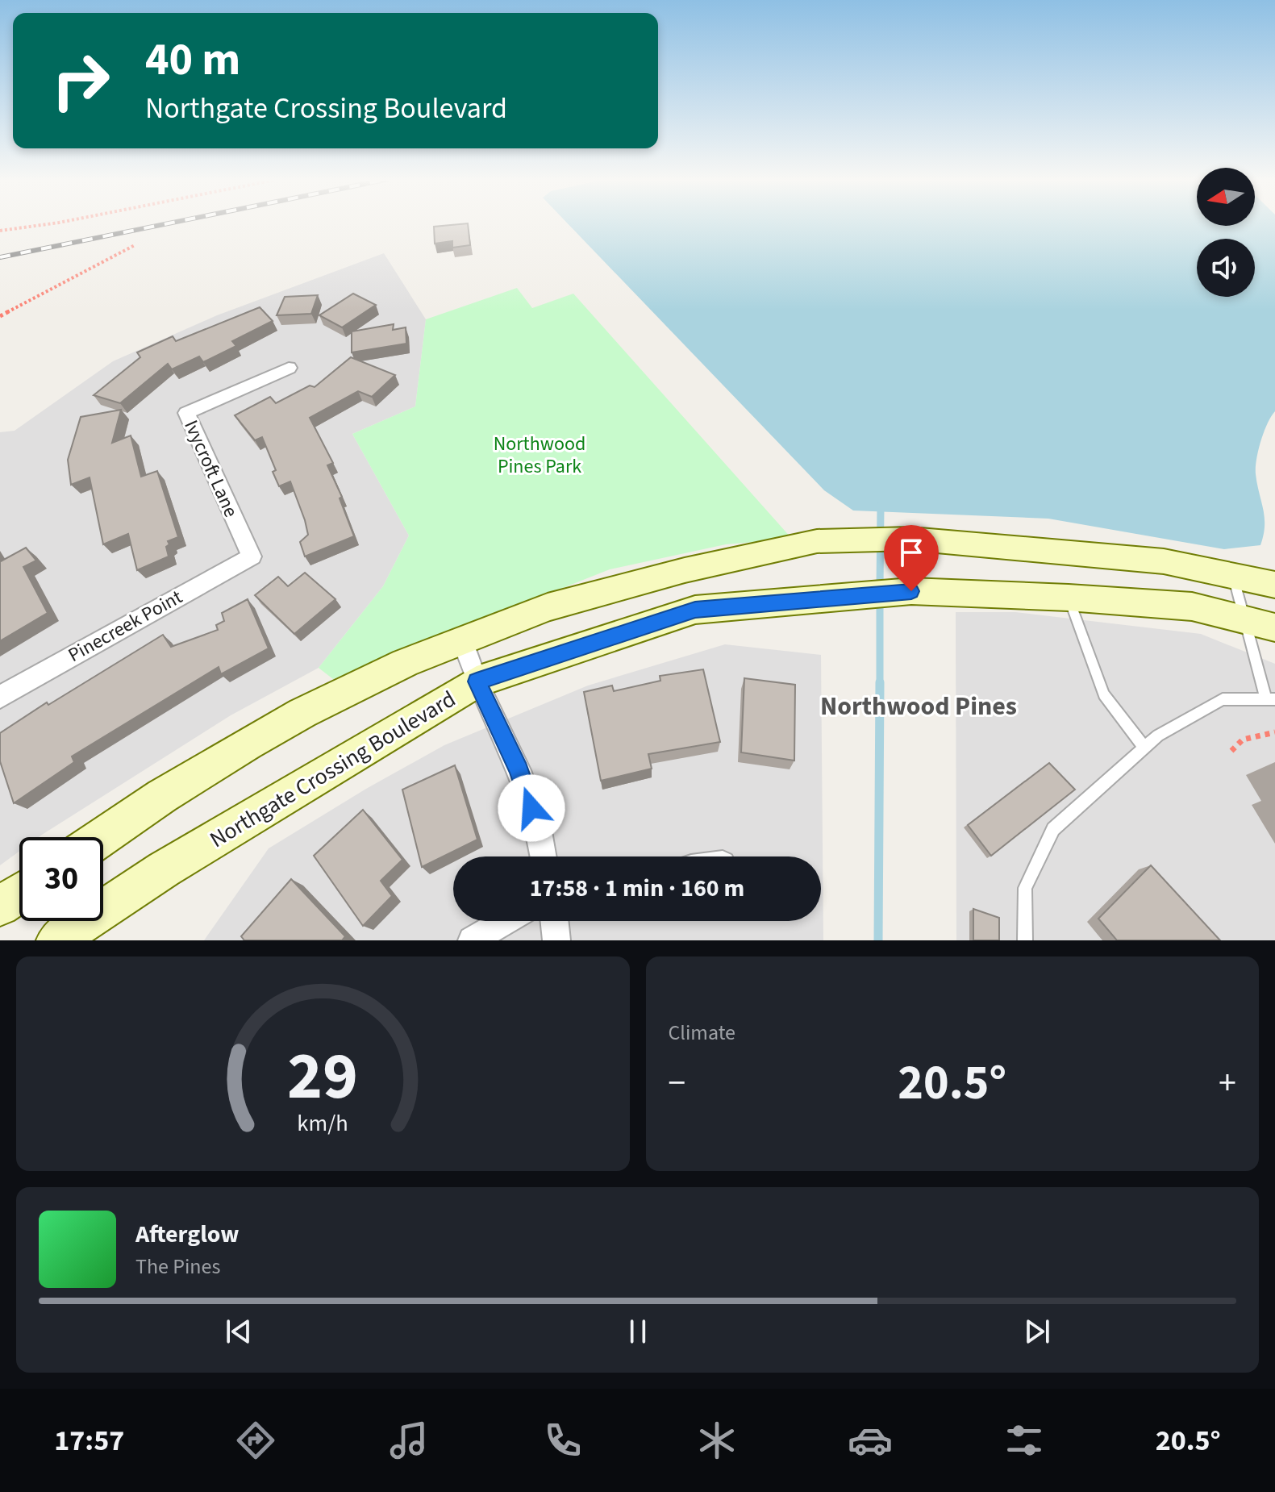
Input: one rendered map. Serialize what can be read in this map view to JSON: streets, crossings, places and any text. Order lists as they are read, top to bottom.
{
  "streets": {
    "street": ["Ivycroft Lane", "Pinecreek Point", "Northgate Crossing Boulevard"]
  },
  "crossings": [
    ["Ivycroft Lane", "Pinecreek Point"]
  ],
  "districts": ["Northwood Pines"],
  "parks": ["Northwood Pines Park"],
  "north": "left",
  "page": {
    "turn": ["40 m", "Northgate Crossing Boulevard"],
    "limit": "30",
    "trip": "17:58 · 1 min · 160 m",
    "tile": "Climate",
    "heat": ["−", "20.5°", "+"],
    "song": ["Afterglow", "The Pines"],
    "tabs": ["17:57", "20.5°"],
    "gauge": ["29", "km/h"]
  }
}
